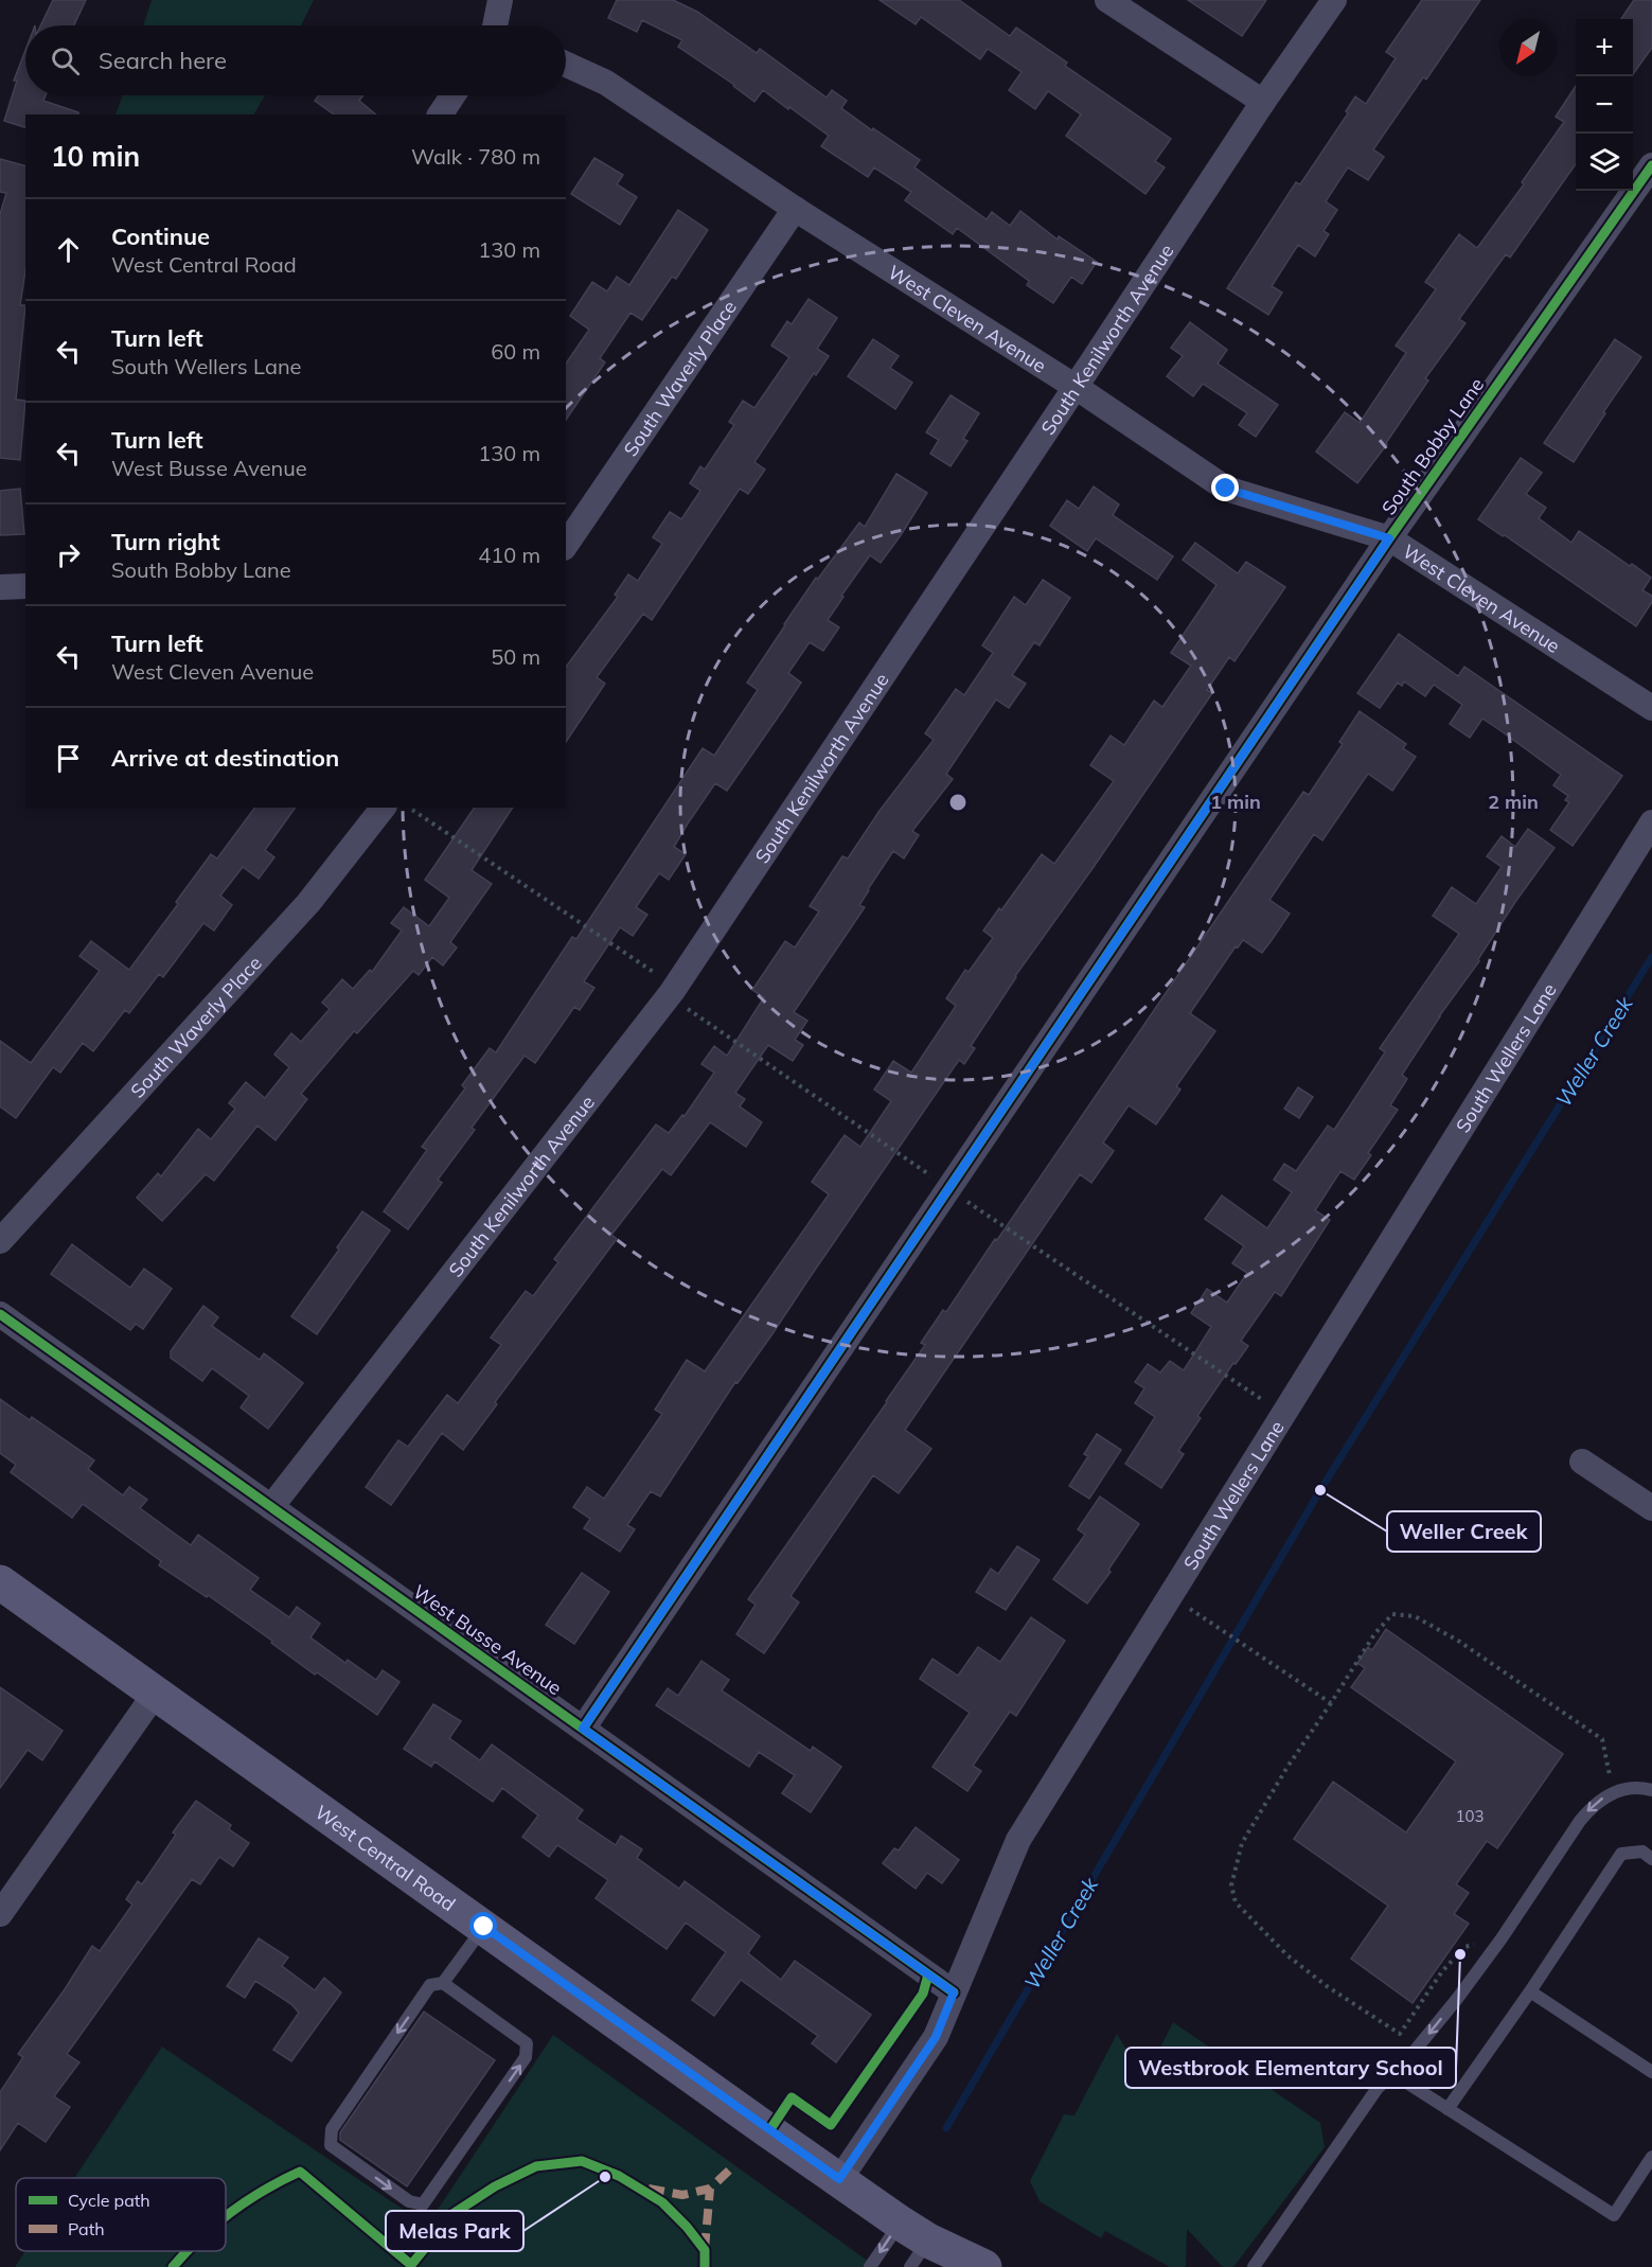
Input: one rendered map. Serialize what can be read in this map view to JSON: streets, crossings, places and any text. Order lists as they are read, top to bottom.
{
  "streets": {
    "main road": ["West Central Road"],
    "street": [
      "West Cleven Avenue",
      "South Kenilworth Avenue",
      "South Waverly Place",
      "South Bobby Lane",
      "South Wellers Lane",
      "West Busse Avenue"
    ]
  },
  "crossings": [
    ["West Cleven Avenue", "South Kenilworth Avenue"],
    ["West Cleven Avenue", "South Waverly Place"],
    ["West Cleven Avenue", "South Bobby Lane"],
    ["South Kenilworth Avenue", "West Busse Avenue"],
    ["South Bobby Lane", "West Busse Avenue"],
    ["South Wellers Lane", "West Busse Avenue"],
    ["South Wellers Lane", "West Central Road"]
  ],
  "water": ["Weller Creek"],
  "places": ["Weller Creek", "Westbrook Elementary School", "Melas Park"],
  "house_numbers": ["103"],
  "legend": ["Cycle path", "Path"],
  "north": "bottom left",
  "page": {
    "map_buttons": ["+", "−"],
    "search": "Search here",
    "heading": ["10 min", "Walk · 780 m"],
    "list": [
      ["Continue", "West Central Road", "130 m"],
      ["Turn left", "South Wellers Lane", "60 m"],
      ["Turn left", "West Busse Avenue", "130 m"],
      ["Turn right", "South Bobby Lane", "410 m"],
      ["Turn left", "West Cleven Avenue", "50 m"],
      "Arrive at destination"
    ]
  },
  "rings": ["1 min", "2 min"]
}
